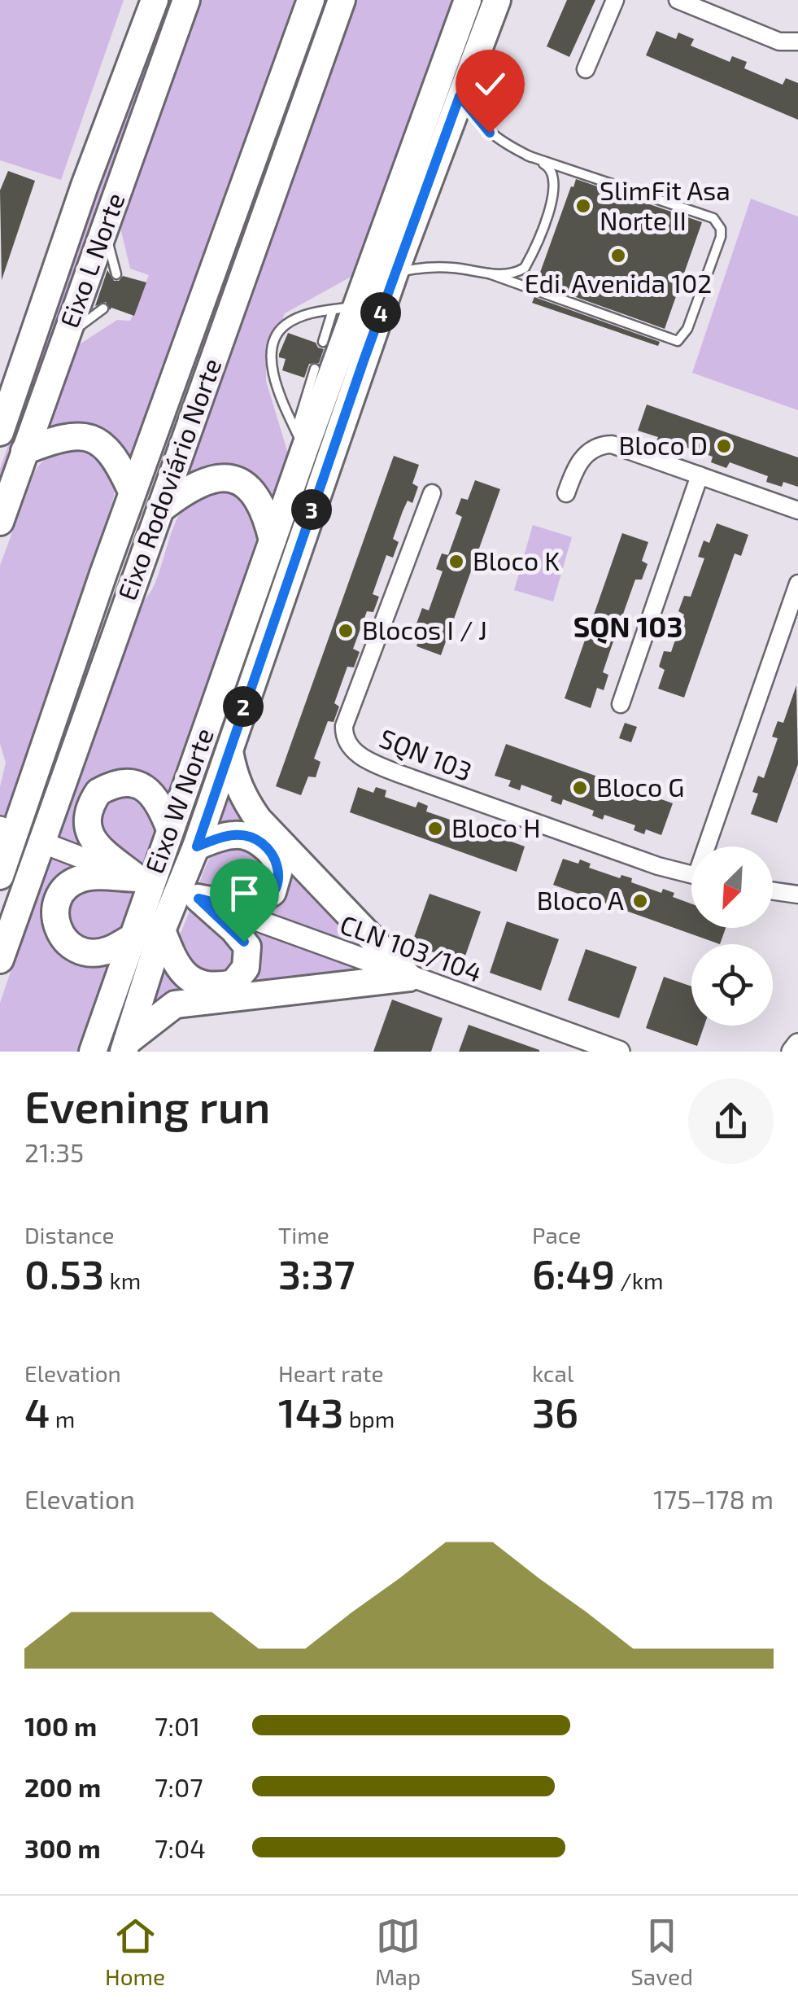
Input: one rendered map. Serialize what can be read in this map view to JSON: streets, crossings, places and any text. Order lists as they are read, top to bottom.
{
  "streets": {
    "main road": ["Eixo L Norte", "Eixo Rodoviário Norte", "Eixo W Norte"],
    "street": ["SQN 103", "CLN 103/104"]
  },
  "districts": ["SQN 103"],
  "places": [
    "SlimFit Asa Norte II",
    "Edi. Avenida 102",
    "Bloco D",
    "Bloco K",
    "Blocos I / J",
    "Bloco G",
    "Bloco H",
    "Bloco A"
  ],
  "north": "bottom left",
  "page": {
    "pins": ["4", "3", "2"],
    "heading": ["Evening run", "21:35"],
    "stats": [
      ["Distance", "0.53 km"],
      ["Time", "3:37"],
      ["Pace", "6:49 /km"],
      ["Elevation", "4 m"],
      ["Heart rate", "143 bpm"],
      ["kcal", "36"]
    ],
    "chart": ["Elevation", "175–178 m"],
    "list": [
      {
        "name": "100 m",
        "note": "7:01"
      },
      {
        "name": "200 m",
        "note": "7:07"
      },
      {
        "name": "300 m",
        "note": "7:04"
      }
    ],
    "tabs": ["Home", "Map", "Saved"]
  }
}
